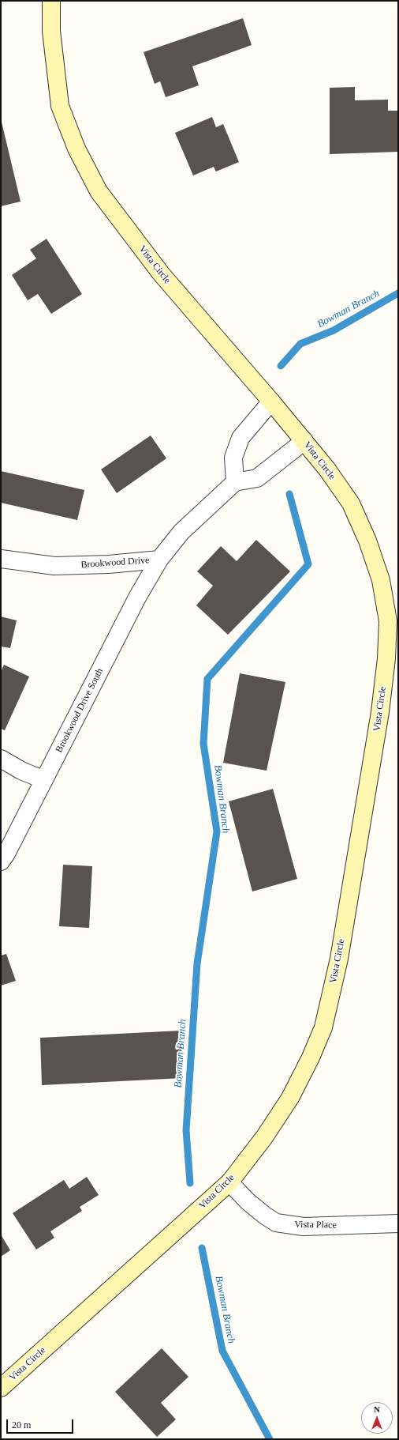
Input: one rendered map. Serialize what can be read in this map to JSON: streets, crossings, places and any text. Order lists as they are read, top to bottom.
{
  "streets": {
    "street": [
      "Vista Circle",
      "Brookwood Drive",
      "Brookwood Drive South",
      "Vista Place"
    ]
  },
  "crossings": [
    ["Vista Circle", "Vista Place"],
    ["Brookwood Drive", "Brookwood Drive South"]
  ],
  "water": ["Bowman Branch"],
  "scale_bar": "20 m",
  "north": "top"
}
